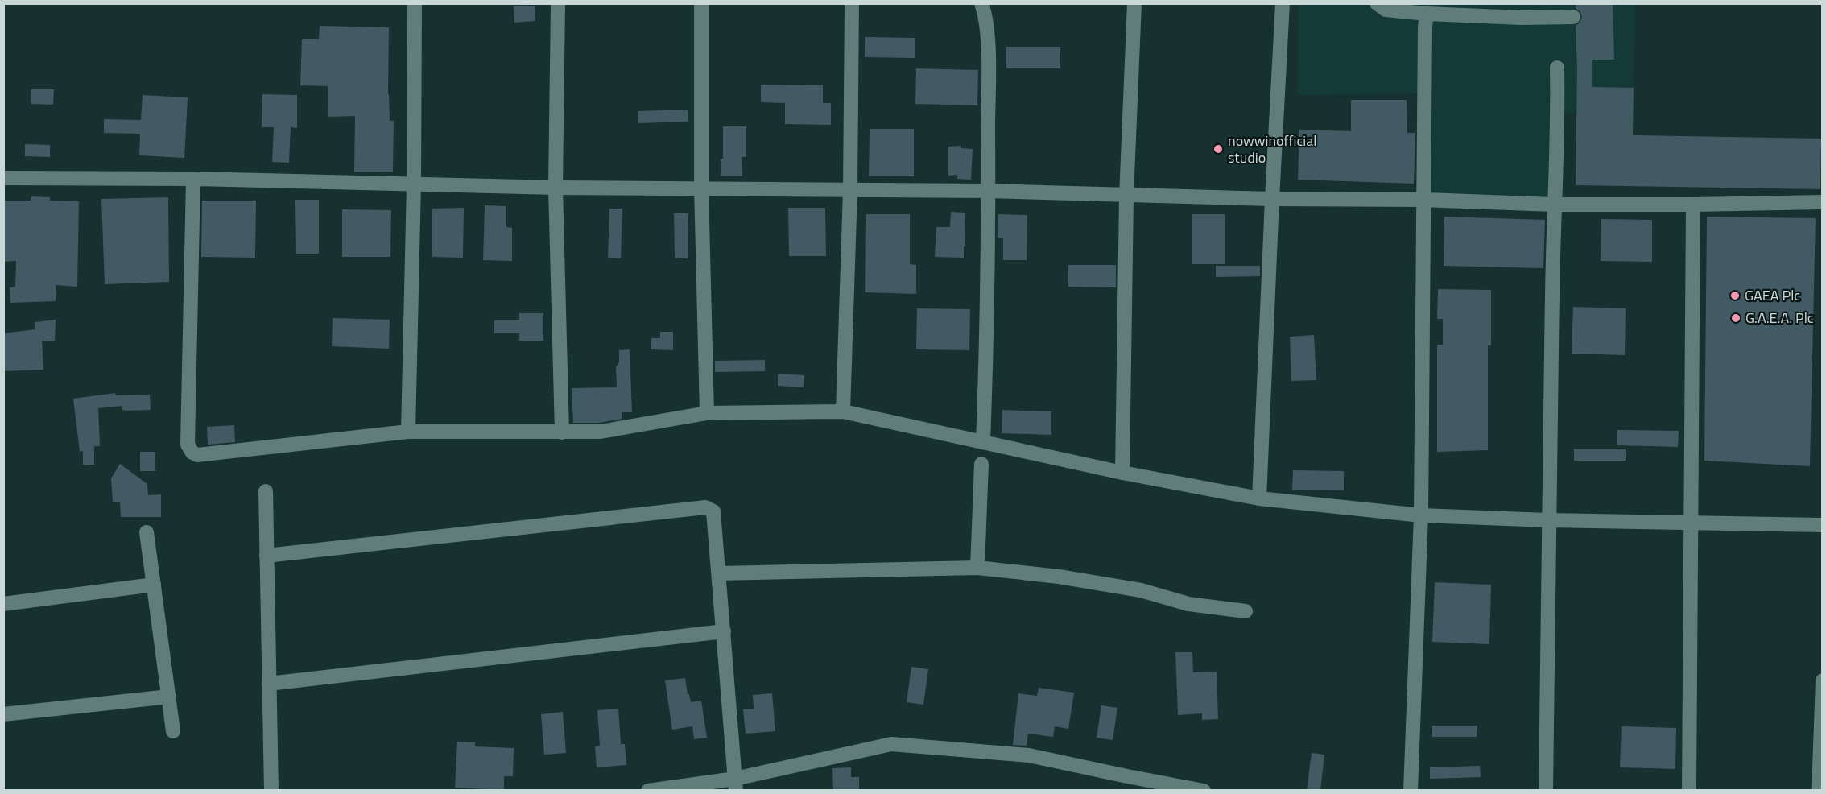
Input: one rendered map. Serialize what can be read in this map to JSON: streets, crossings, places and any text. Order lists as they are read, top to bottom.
{
  "places": ["nowwinofficial studio", "GAEA Plc", "G.A.E.A. Plc"]
}
